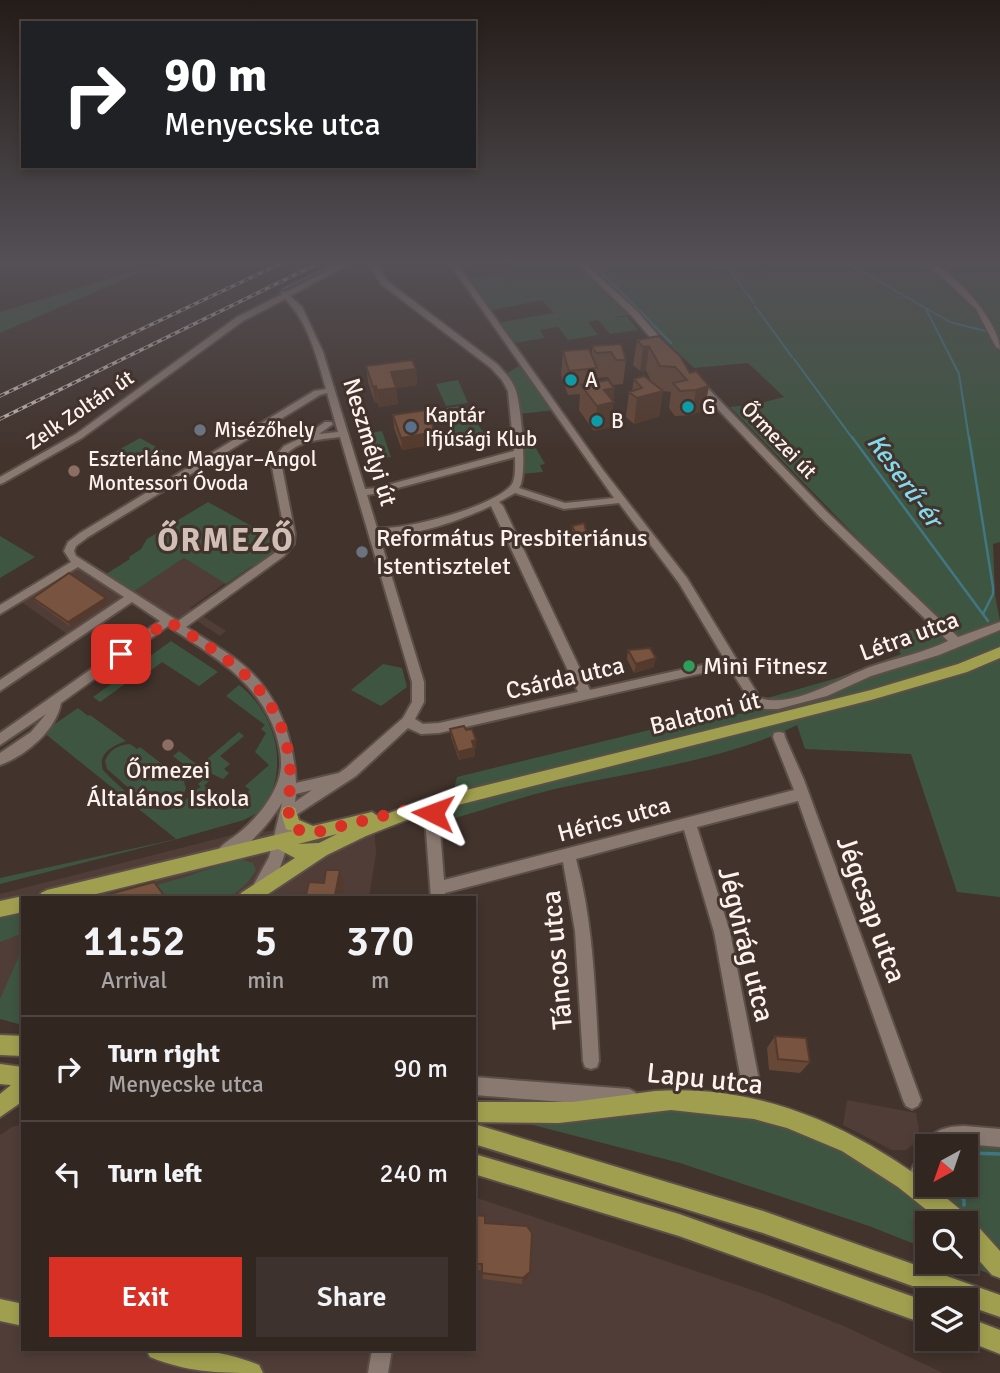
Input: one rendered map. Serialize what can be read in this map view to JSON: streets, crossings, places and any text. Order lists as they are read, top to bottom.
{
  "streets": {
    "main road": ["Balatoni út", "Lapu utca"],
    "street": [
      "Zelk Zoltán út",
      "Őrmezei út",
      "Neszmélyi út",
      "Létra utca",
      "Csárda utca",
      "Hérics utca",
      "Jégcsap utca",
      "Jégvirág utca",
      "Táncos utca"
    ]
  },
  "crossings": [
    ["Őrmezei út", "Létra utca"],
    ["Neszmélyi út", "Csárda utca"],
    ["Létra utca", "Csárda utca"],
    ["Létra utca", "Balatoni út"],
    ["Hérics utca", "Jégcsap utca"],
    ["Hérics utca", "Jégvirág utca"],
    ["Hérics utca", "Táncos utca"]
  ],
  "districts": ["ŐRMEZŐ"],
  "water": ["Keserű-ér"],
  "places": [
    "A",
    "G",
    "B",
    "Kaptár Ifjúsági Klub",
    "Misézőhely",
    "Eszterlánc Magyar–Angol Montessori Óvoda",
    "Református Presbiteriánus Istentisztelet",
    "Mini Fitnesz",
    "Őrmezei Általános Iskola"
  ],
  "north": "bottom left",
  "page": {
    "turn": ["90 m", "Menyecske utca"],
    "eta": [
      "11:52",
      "Arrival",
      "5",
      "min",
      "370",
      "m"
    ],
    "list": [
      {
        "name": "Turn right",
        "note": "Menyecske utca",
        "value": "90 m"
      },
      {
        "name": "Turn left",
        "value": "240 m"
      }
    ],
    "buttons": ["Exit", "Share"]
  }
}
